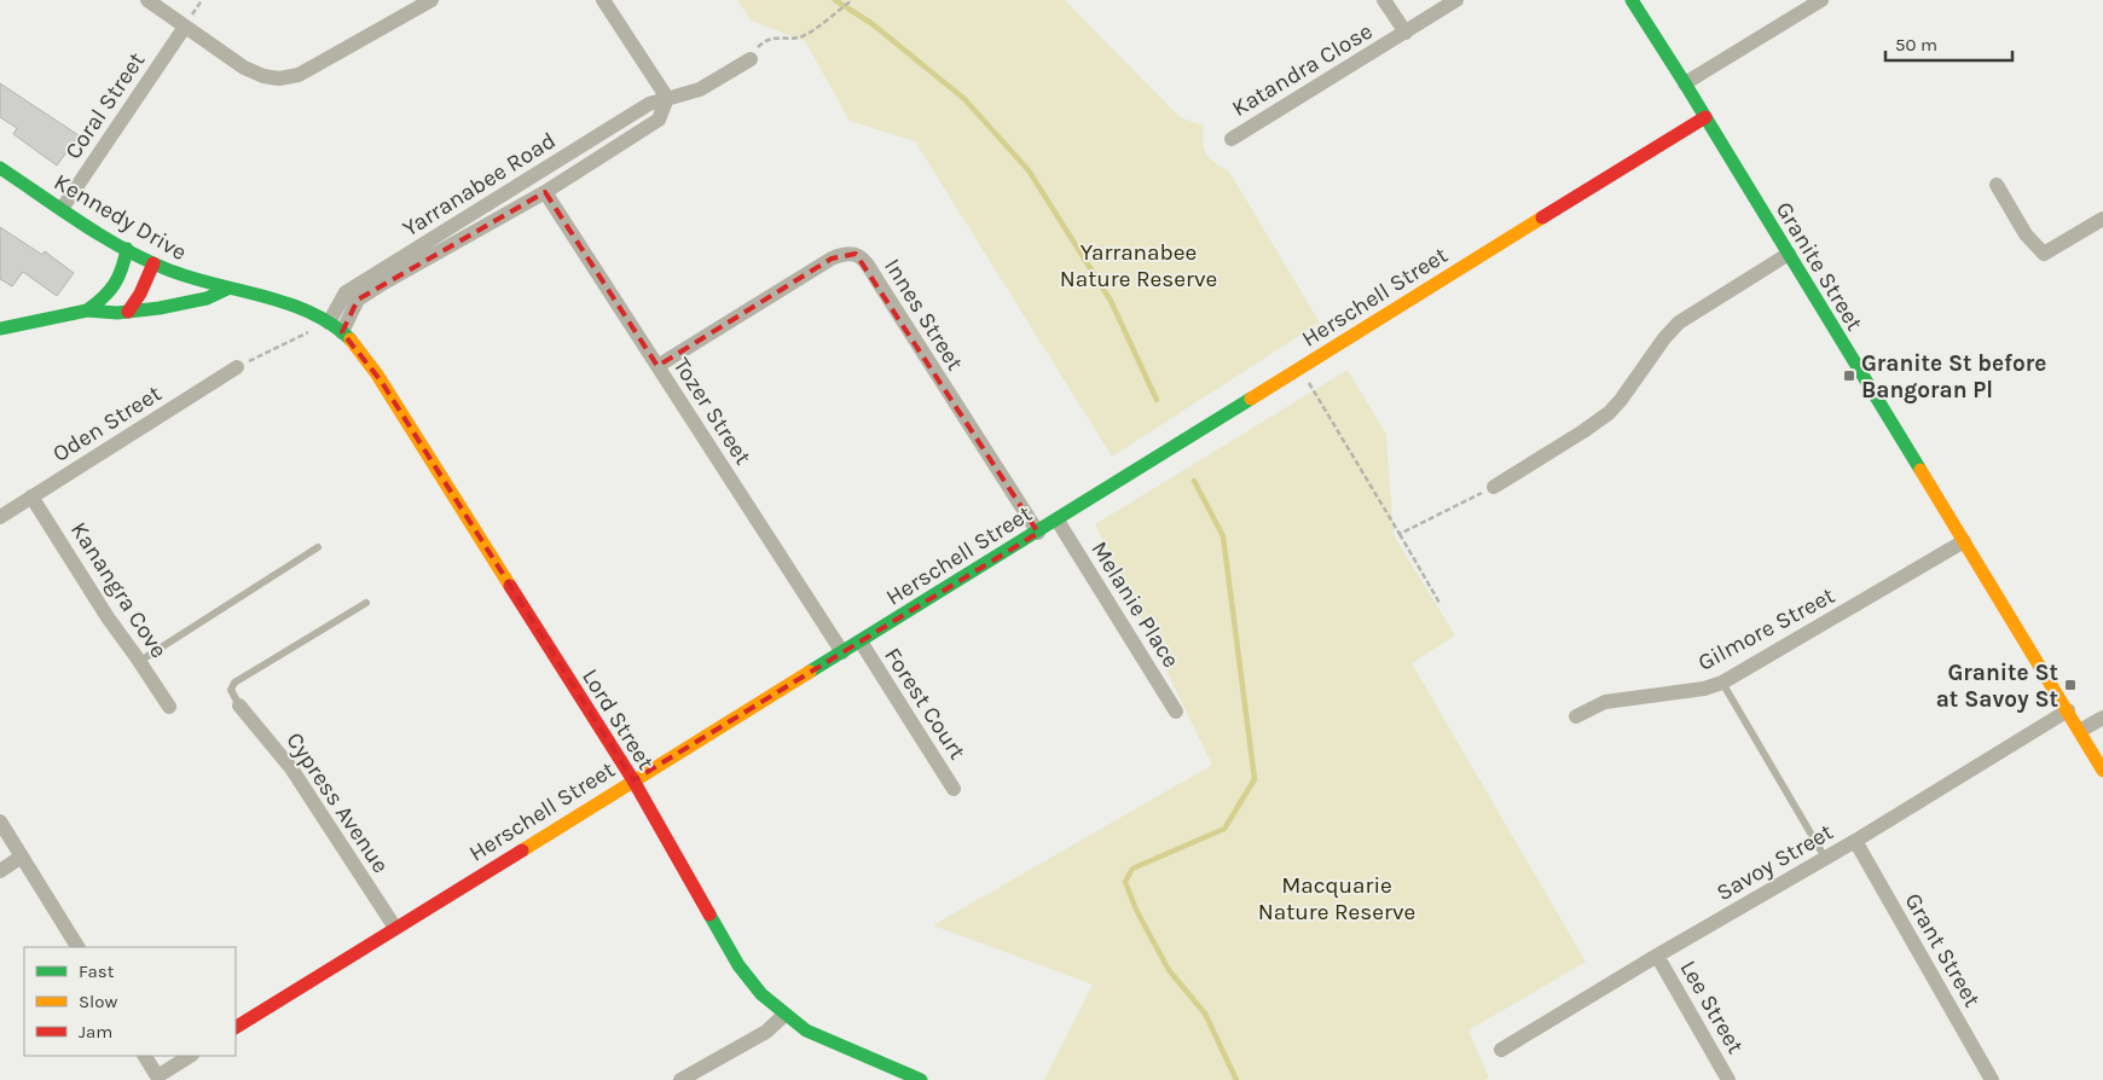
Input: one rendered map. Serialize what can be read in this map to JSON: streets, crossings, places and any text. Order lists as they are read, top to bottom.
{
  "streets": {
    "street": [
      "Katandra Close",
      "Coral Street",
      "Yarranabee Road",
      "Kennedy Drive",
      "Granite Street",
      "Herschell Street",
      "Innes Street",
      "Tozer Street",
      "Oden Street",
      "Kanangra Cove",
      "Melanie Place",
      "Gilmore Street",
      "Forest Court",
      "Lord Street",
      "Cypress Avenue",
      "Savoy Street",
      "Grant Street",
      "Lee Street"
    ]
  },
  "crossings": [
    ["Coral Street", "Kennedy Drive"],
    ["Yarranabee Road", "Kennedy Drive"],
    ["Yarranabee Road", "Tozer Street"],
    ["Yarranabee Road", "Lord Street"],
    ["Kennedy Drive", "Lord Street"],
    ["Granite Street", "Herschell Street"],
    ["Granite Street", "Gilmore Street"],
    ["Granite Street", "Savoy Street"],
    ["Herschell Street", "Innes Street"],
    ["Herschell Street", "Tozer Street"],
    ["Herschell Street", "Melanie Place"],
    ["Herschell Street", "Forest Court"],
    ["Herschell Street", "Lord Street"],
    ["Herschell Street", "Cypress Avenue"],
    ["Innes Street", "Tozer Street"],
    ["Oden Street", "Kanangra Cove"],
    ["Savoy Street", "Grant Street"],
    ["Savoy Street", "Lee Street"]
  ],
  "parks": ["Yarranabee Nature Reserve", "Macquarie Nature Reserve"],
  "places": {
    "transit": ["Granite St before Bangoran Pl", "Granite St at Savoy St"]
  },
  "legend": ["Fast", "Slow", "Jam"],
  "scale_bar": "50 m"
}
